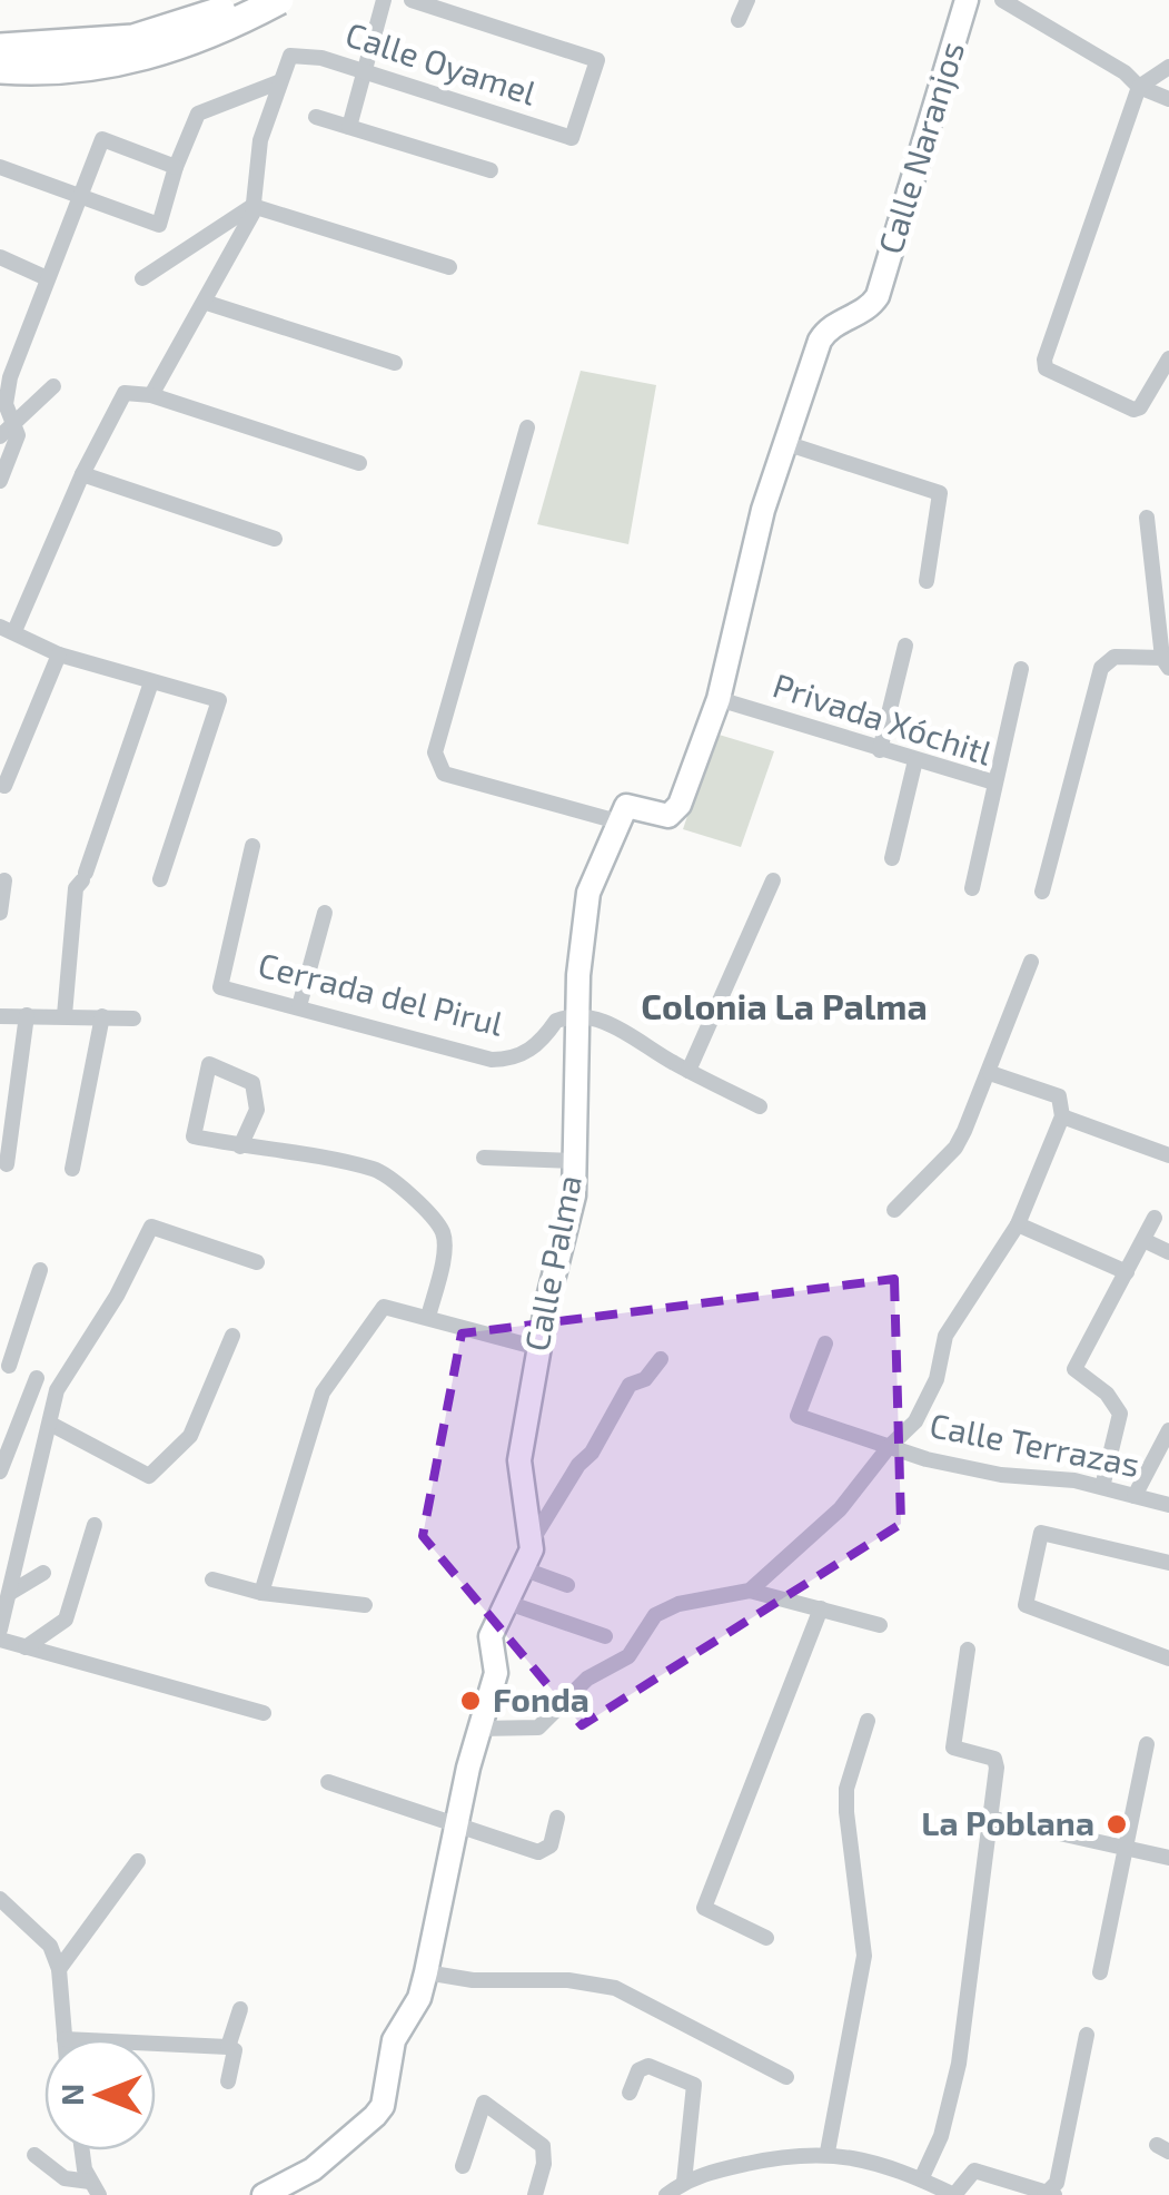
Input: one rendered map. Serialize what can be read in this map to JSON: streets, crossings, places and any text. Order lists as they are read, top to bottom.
{
  "streets": {
    "street": [
      "Calle Oyamel",
      "Calle Naranjos",
      "Privada Xóchitl",
      "Cerrada del Pirul",
      "Calle Palma",
      "Calle Terrazas"
    ]
  },
  "crossings": [
    ["Cerrada del Pirul", "Calle Palma"]
  ],
  "districts": ["Colonia La Palma"],
  "places": ["Fonda", "La Poblana"],
  "north": "left"
}
